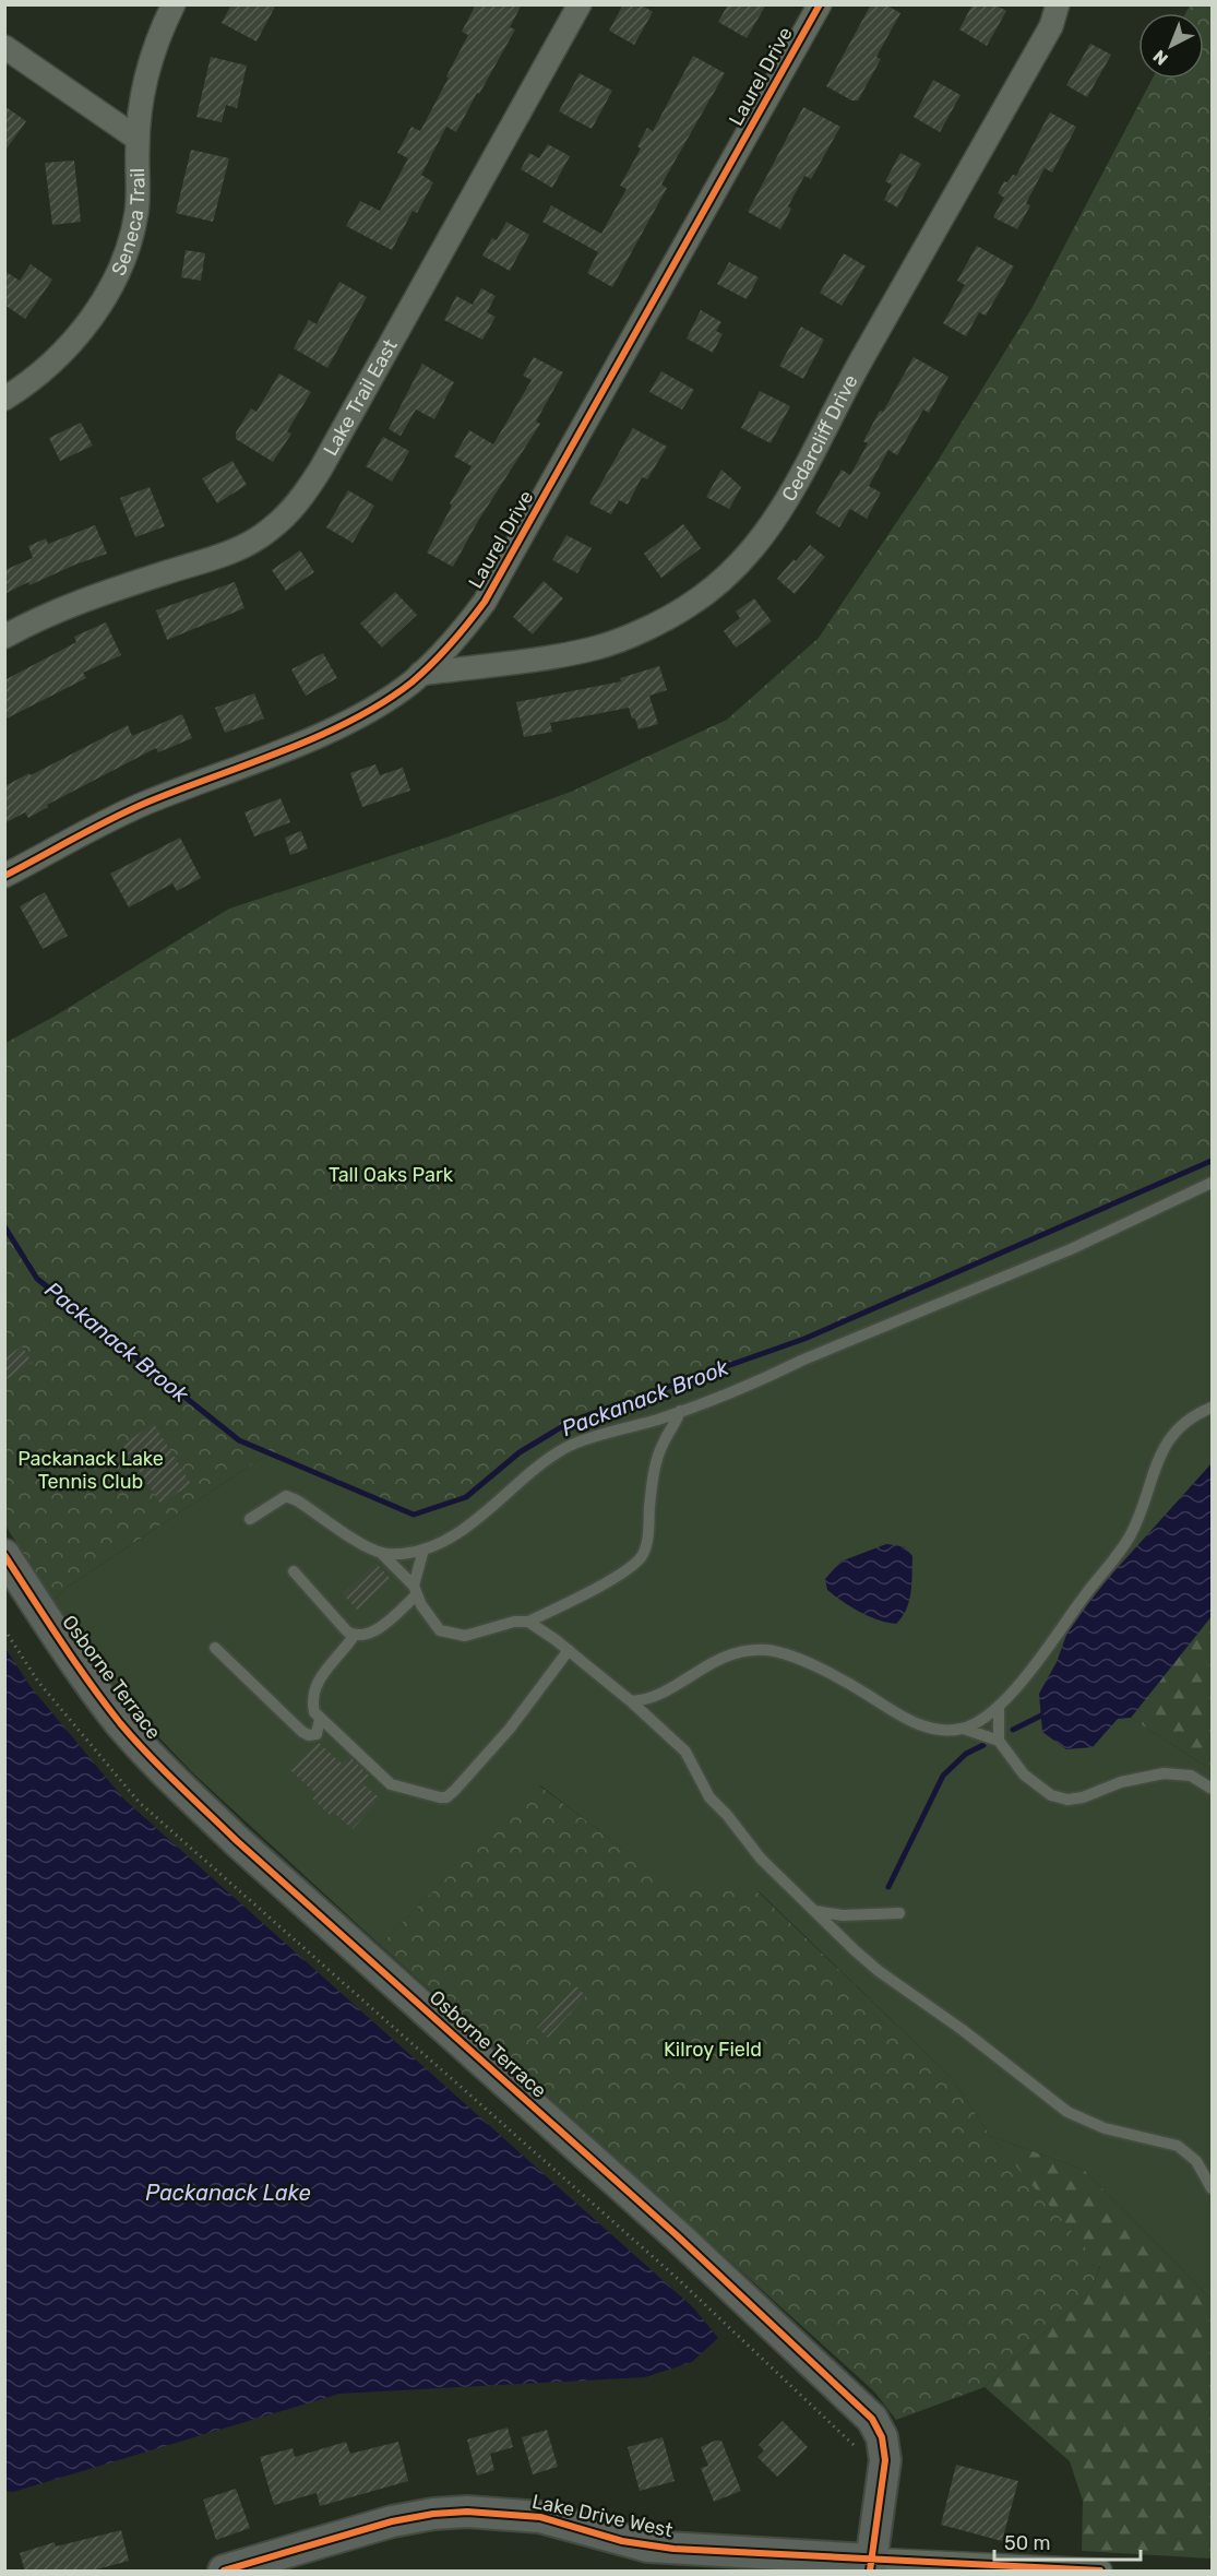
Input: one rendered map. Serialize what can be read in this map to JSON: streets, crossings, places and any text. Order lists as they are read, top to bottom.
{
  "streets": {
    "street": [
      "Laurel Drive",
      "Seneca Trail",
      "Lake Trail East",
      "Cedarcliff Drive",
      "Osborne Terrace",
      "Lake Drive West"
    ]
  },
  "crossings": [
    ["Laurel Drive", "Cedarcliff Drive"],
    ["Osborne Terrace", "Lake Drive West"]
  ],
  "water": ["Packanack Brook", "Packanack Lake"],
  "parks": ["Tall Oaks Park", "Packanack Lake Tennis Club", "Kilroy Field"],
  "scale_bar": "50 m",
  "north": "bottom left"
}
